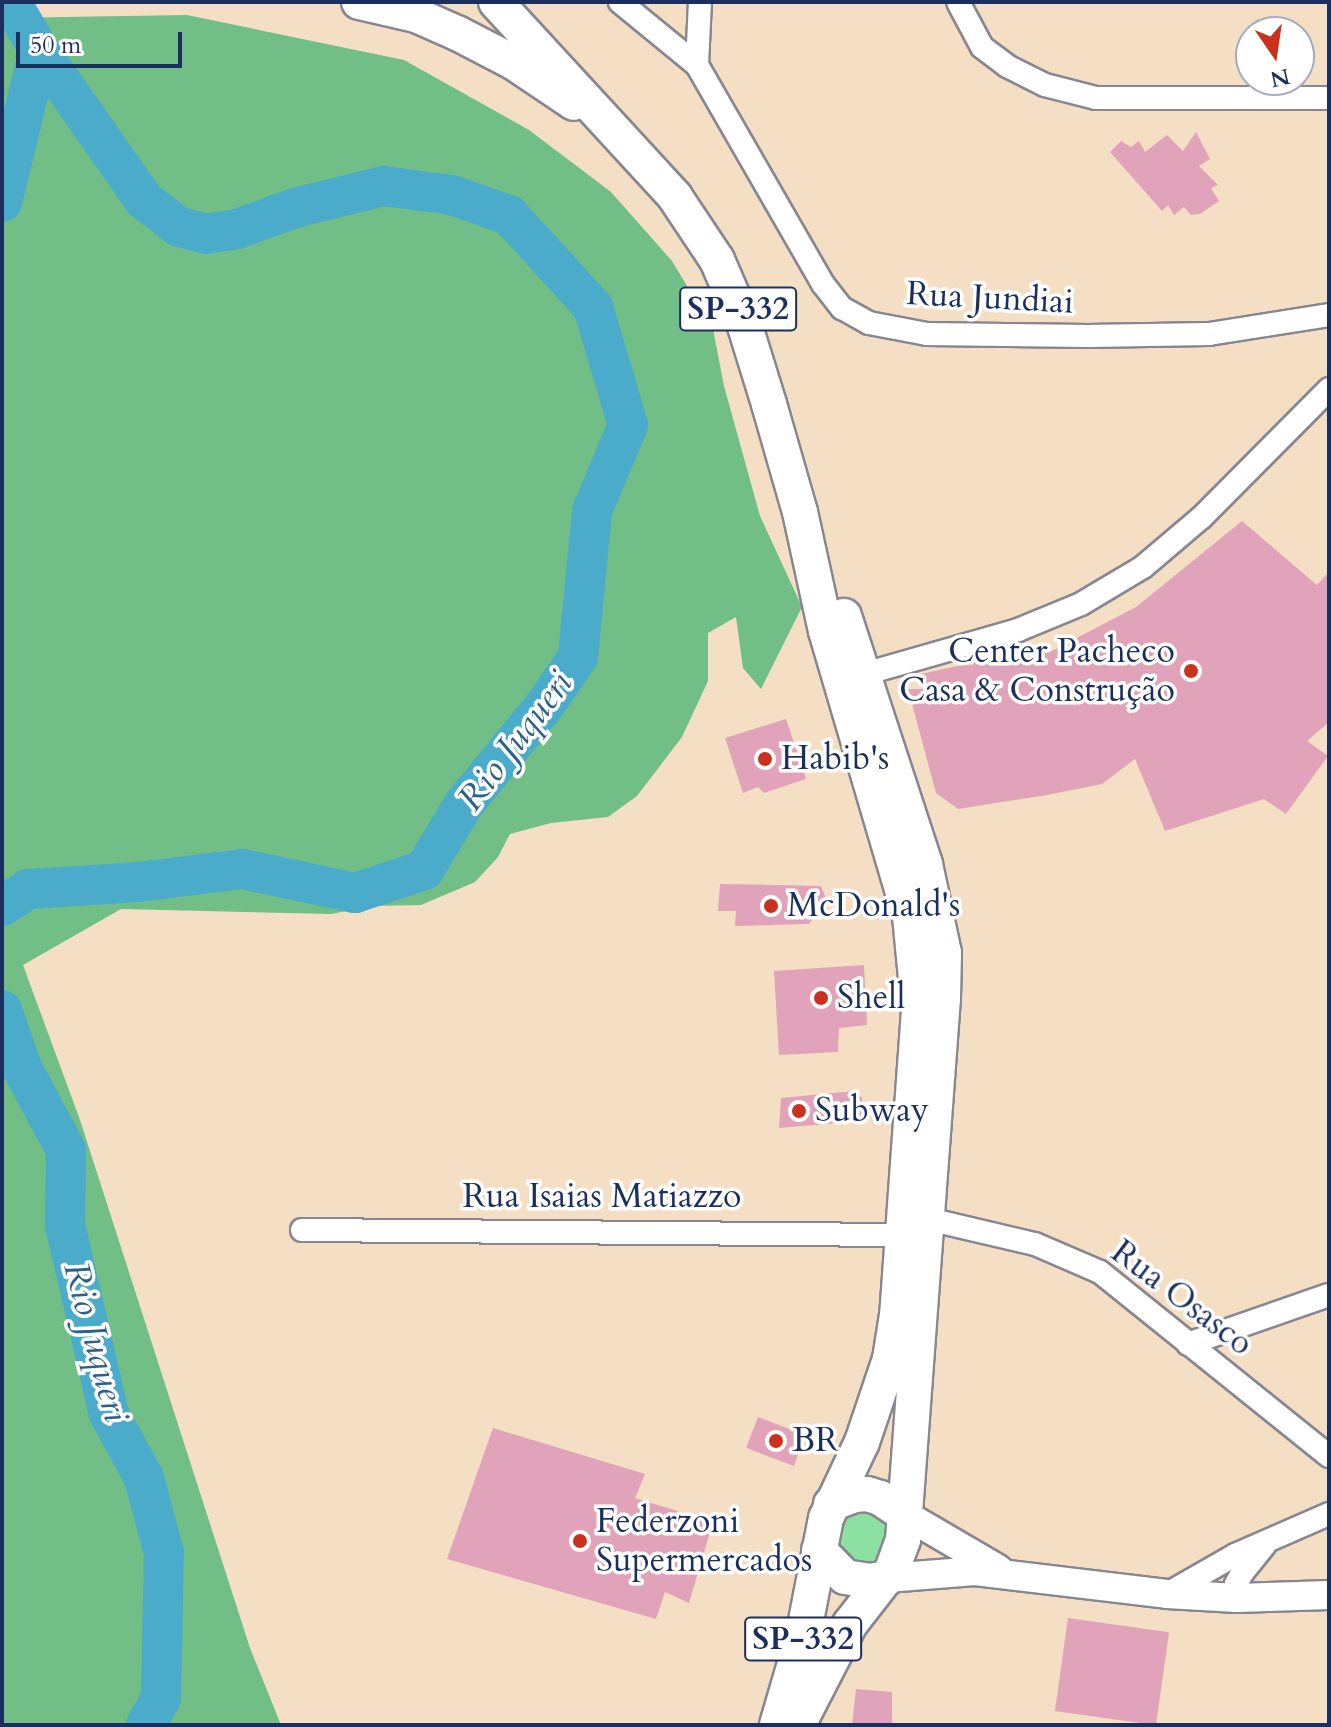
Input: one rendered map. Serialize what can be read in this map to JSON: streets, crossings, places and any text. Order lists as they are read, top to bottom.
{
  "streets": {
    "main road": ["SP-332"],
    "street": ["Rua Jundiai", "Rua Isaias Matiazzo", "Rua Osasco"]
  },
  "crossings": [
    ["SP-332", "Rua Isaias Matiazzo"],
    ["SP-332", "Rua Osasco"],
    ["Rua Isaias Matiazzo", "Rua Osasco"]
  ],
  "water": ["Rio Juqueri"],
  "places": [
    "Center Pacheco Casa & Construção",
    "Habib's",
    "McDonald's",
    "Shell",
    "Subway",
    "BR",
    "Federzoni Supermercados"
  ],
  "scale_bar": "50 m",
  "north": "bottom"
}
